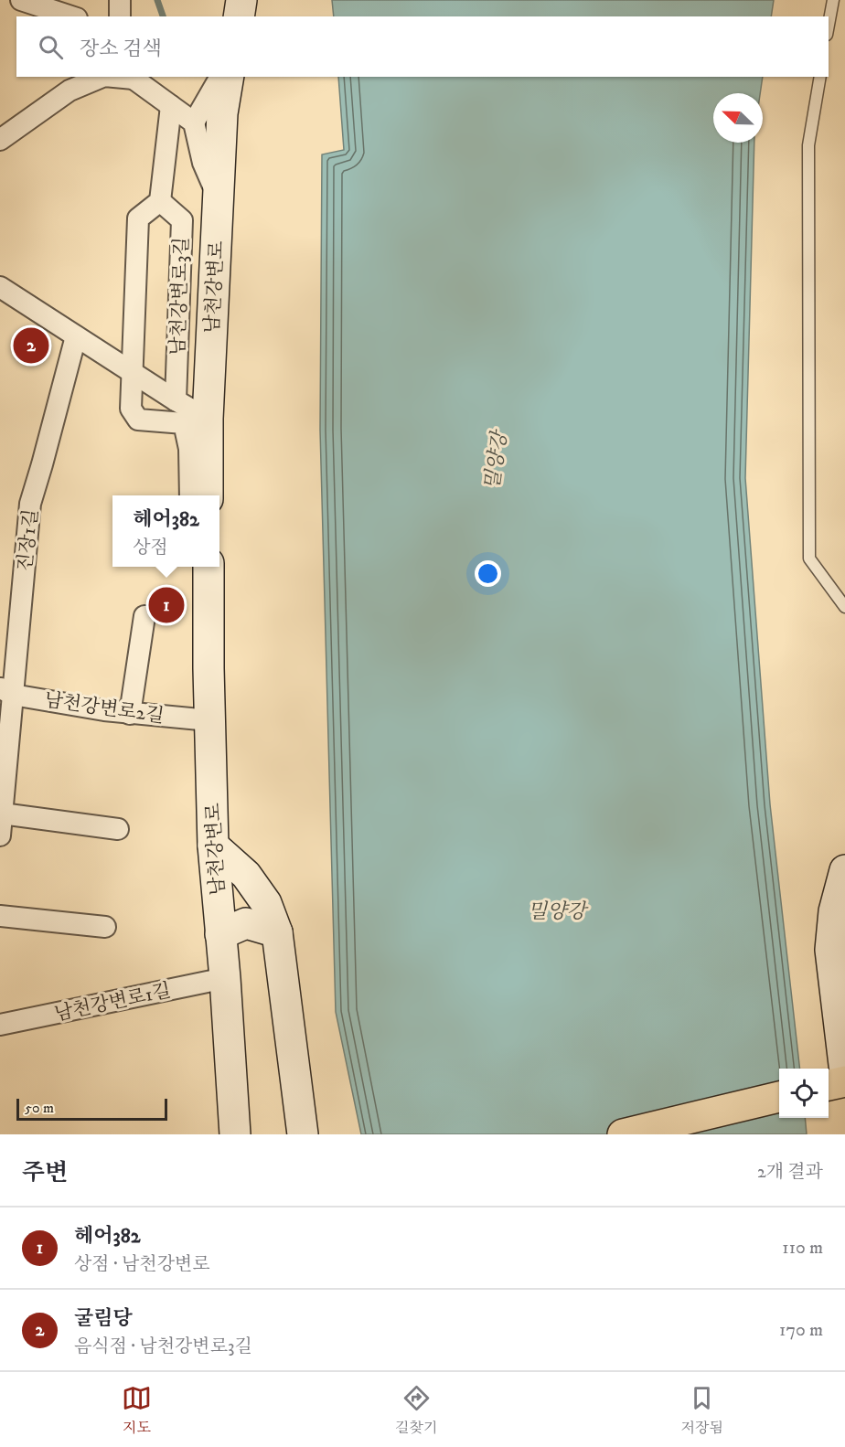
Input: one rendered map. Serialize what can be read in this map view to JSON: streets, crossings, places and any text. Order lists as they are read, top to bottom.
{
  "streets": {
    "street": [
      "남천강변로",
      "남천강변로3길",
      "진장1길",
      "남천강변로2길",
      "남천강변로1길"
    ]
  },
  "crossings": [
    ["남천강변로", "남천강변로2길"],
    ["남천강변로", "남천강변로1길"],
    ["진장1길", "남천강변로2길"]
  ],
  "water": ["밀양강"],
  "scale_bar": "50 m",
  "north": "top left",
  "page": {
    "search": "장소 검색",
    "pins": ["2", "1"],
    "popup": ["헤어382", "상점"],
    "scale": "50 m",
    "heading": ["주변", "2개 결과"],
    "list": [
      {
        "mark": "1",
        "name": "헤어382",
        "note": "상점 · 남천강변로",
        "value": "110 m"
      },
      {
        "mark": "2",
        "name": "굴림당",
        "note": "음식점 · 남천강변로3길",
        "value": "170 m"
      }
    ],
    "nav": ["지도", "길찾기", "저장됨"]
  }
}
